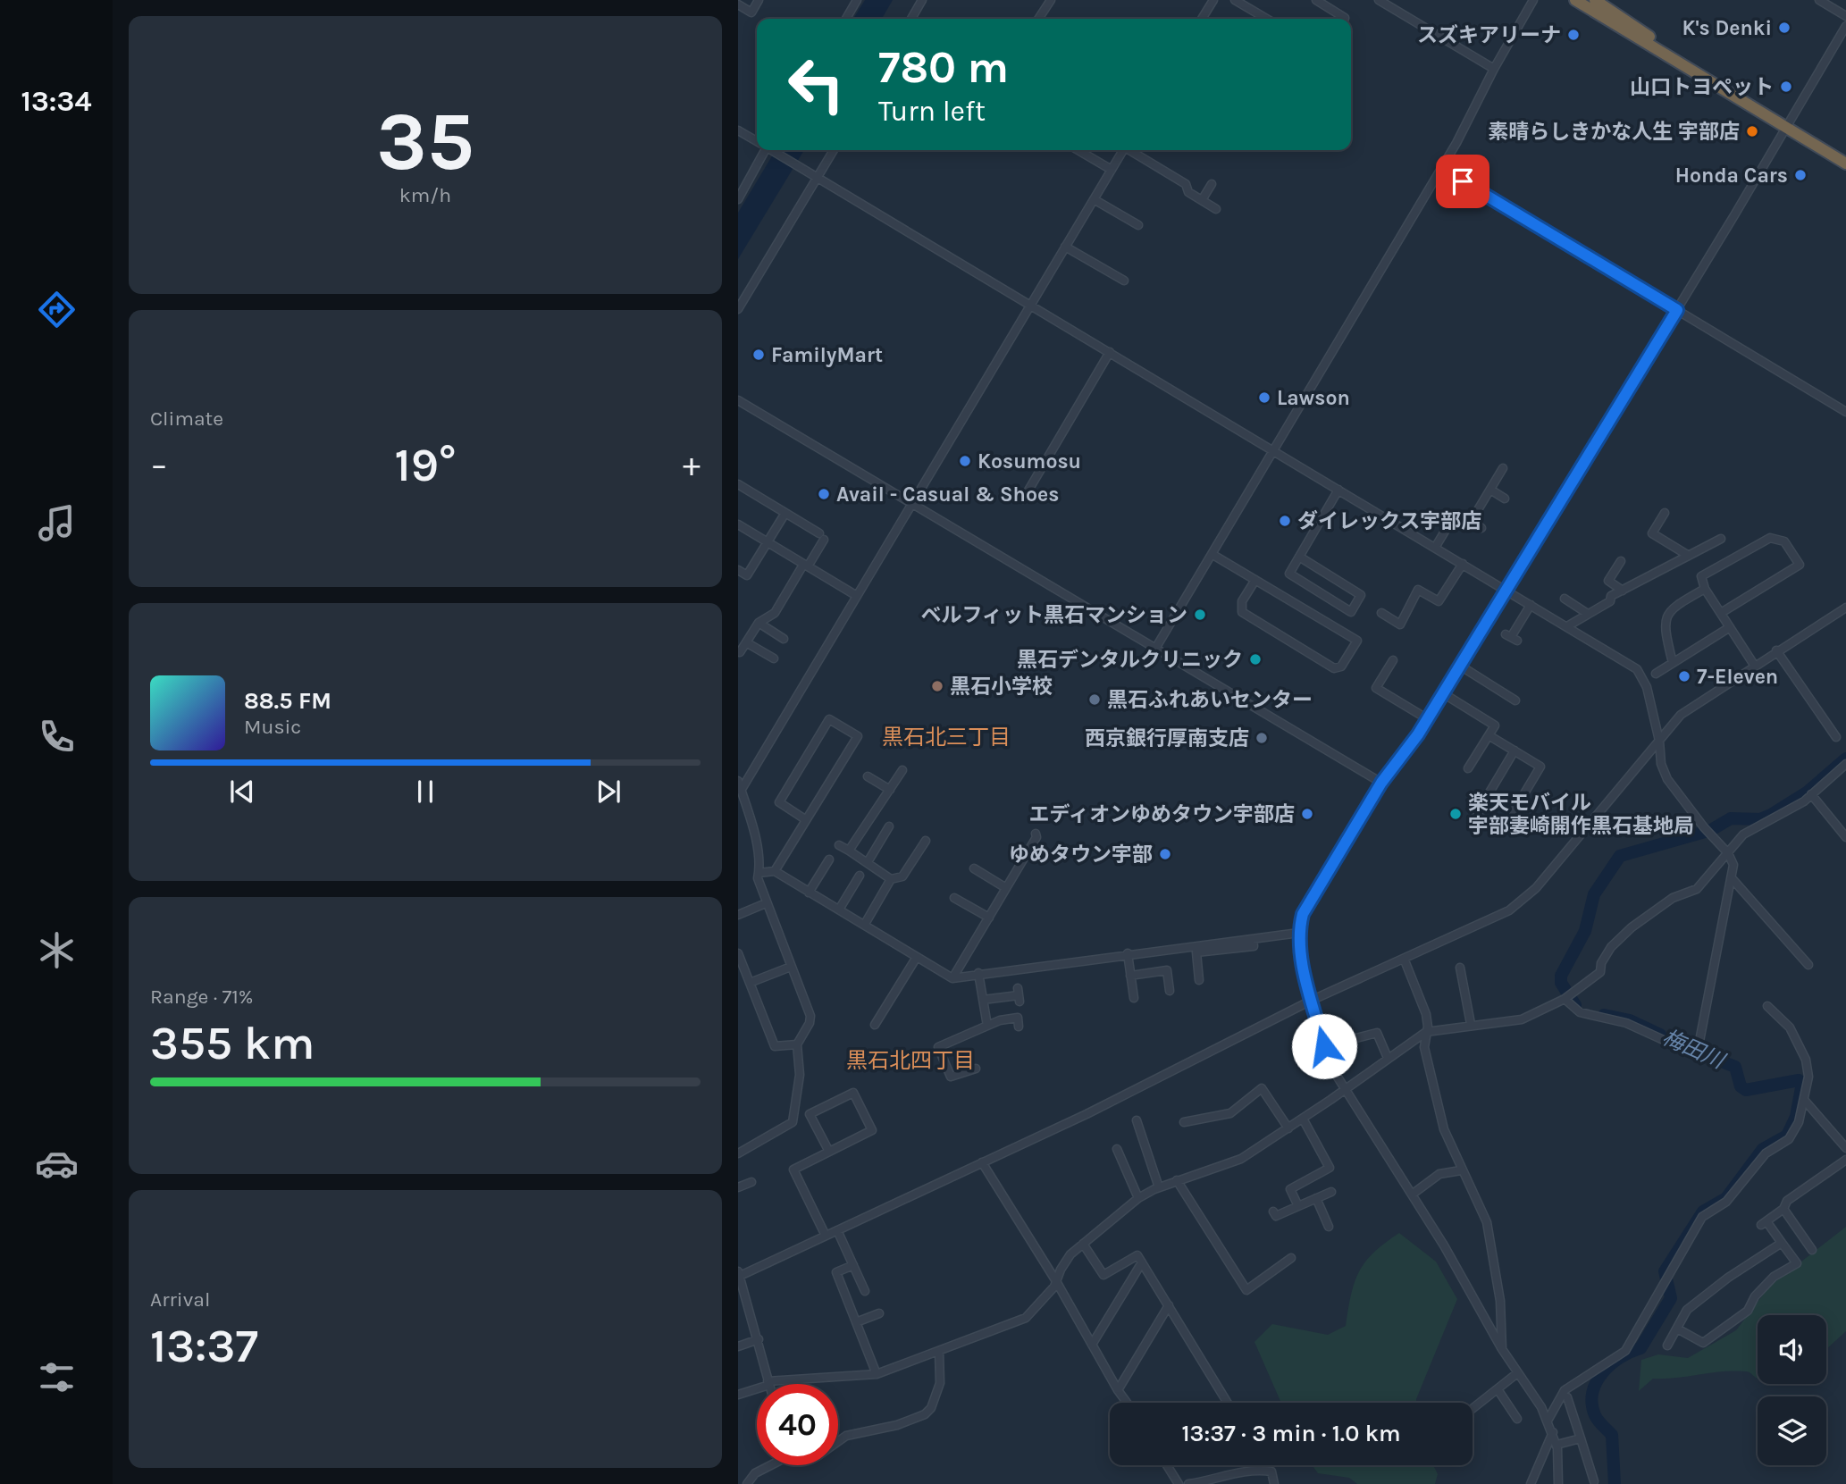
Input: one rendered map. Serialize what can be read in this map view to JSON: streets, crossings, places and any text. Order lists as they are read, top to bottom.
{
  "districts": ["黒石北三丁目", "黒石北四丁目"],
  "water": ["梅田川"],
  "places": [
    "K's Denki",
    "スズキアリーナ",
    "山口トヨペット",
    "素晴らしきかな人生 宇部店",
    "Honda Cars",
    "FamilyMart",
    "Lawson",
    "Kosumosu",
    "Avail - Casual & Shoes",
    "ダイレックス宇部店",
    "ベルフィット黒石マンション",
    "黒石デンタルクリニック",
    "7-Eleven",
    "黒石小学校",
    "黒石ふれあいセンター",
    "西京銀行厚南支店",
    "エディオンゆめタウン宇部店",
    "楽天モバイル 宇部妻崎開作黒石基地局",
    "ゆめタウン宇部"
  ],
  "page": {
    "tabs": "13:34",
    "tile": [
      ["35", "km/h"],
      "Climate",
      ["Range · 71%", "355 km"],
      ["Arrival", "13:37"]
    ],
    "turn": ["780 m", "Turn left"],
    "heat": ["−", "19°", "+"],
    "song": ["88.5 FM", "Music"],
    "limit": "40",
    "trip": "13:37 · 3 min · 1.0 km"
  }
}
